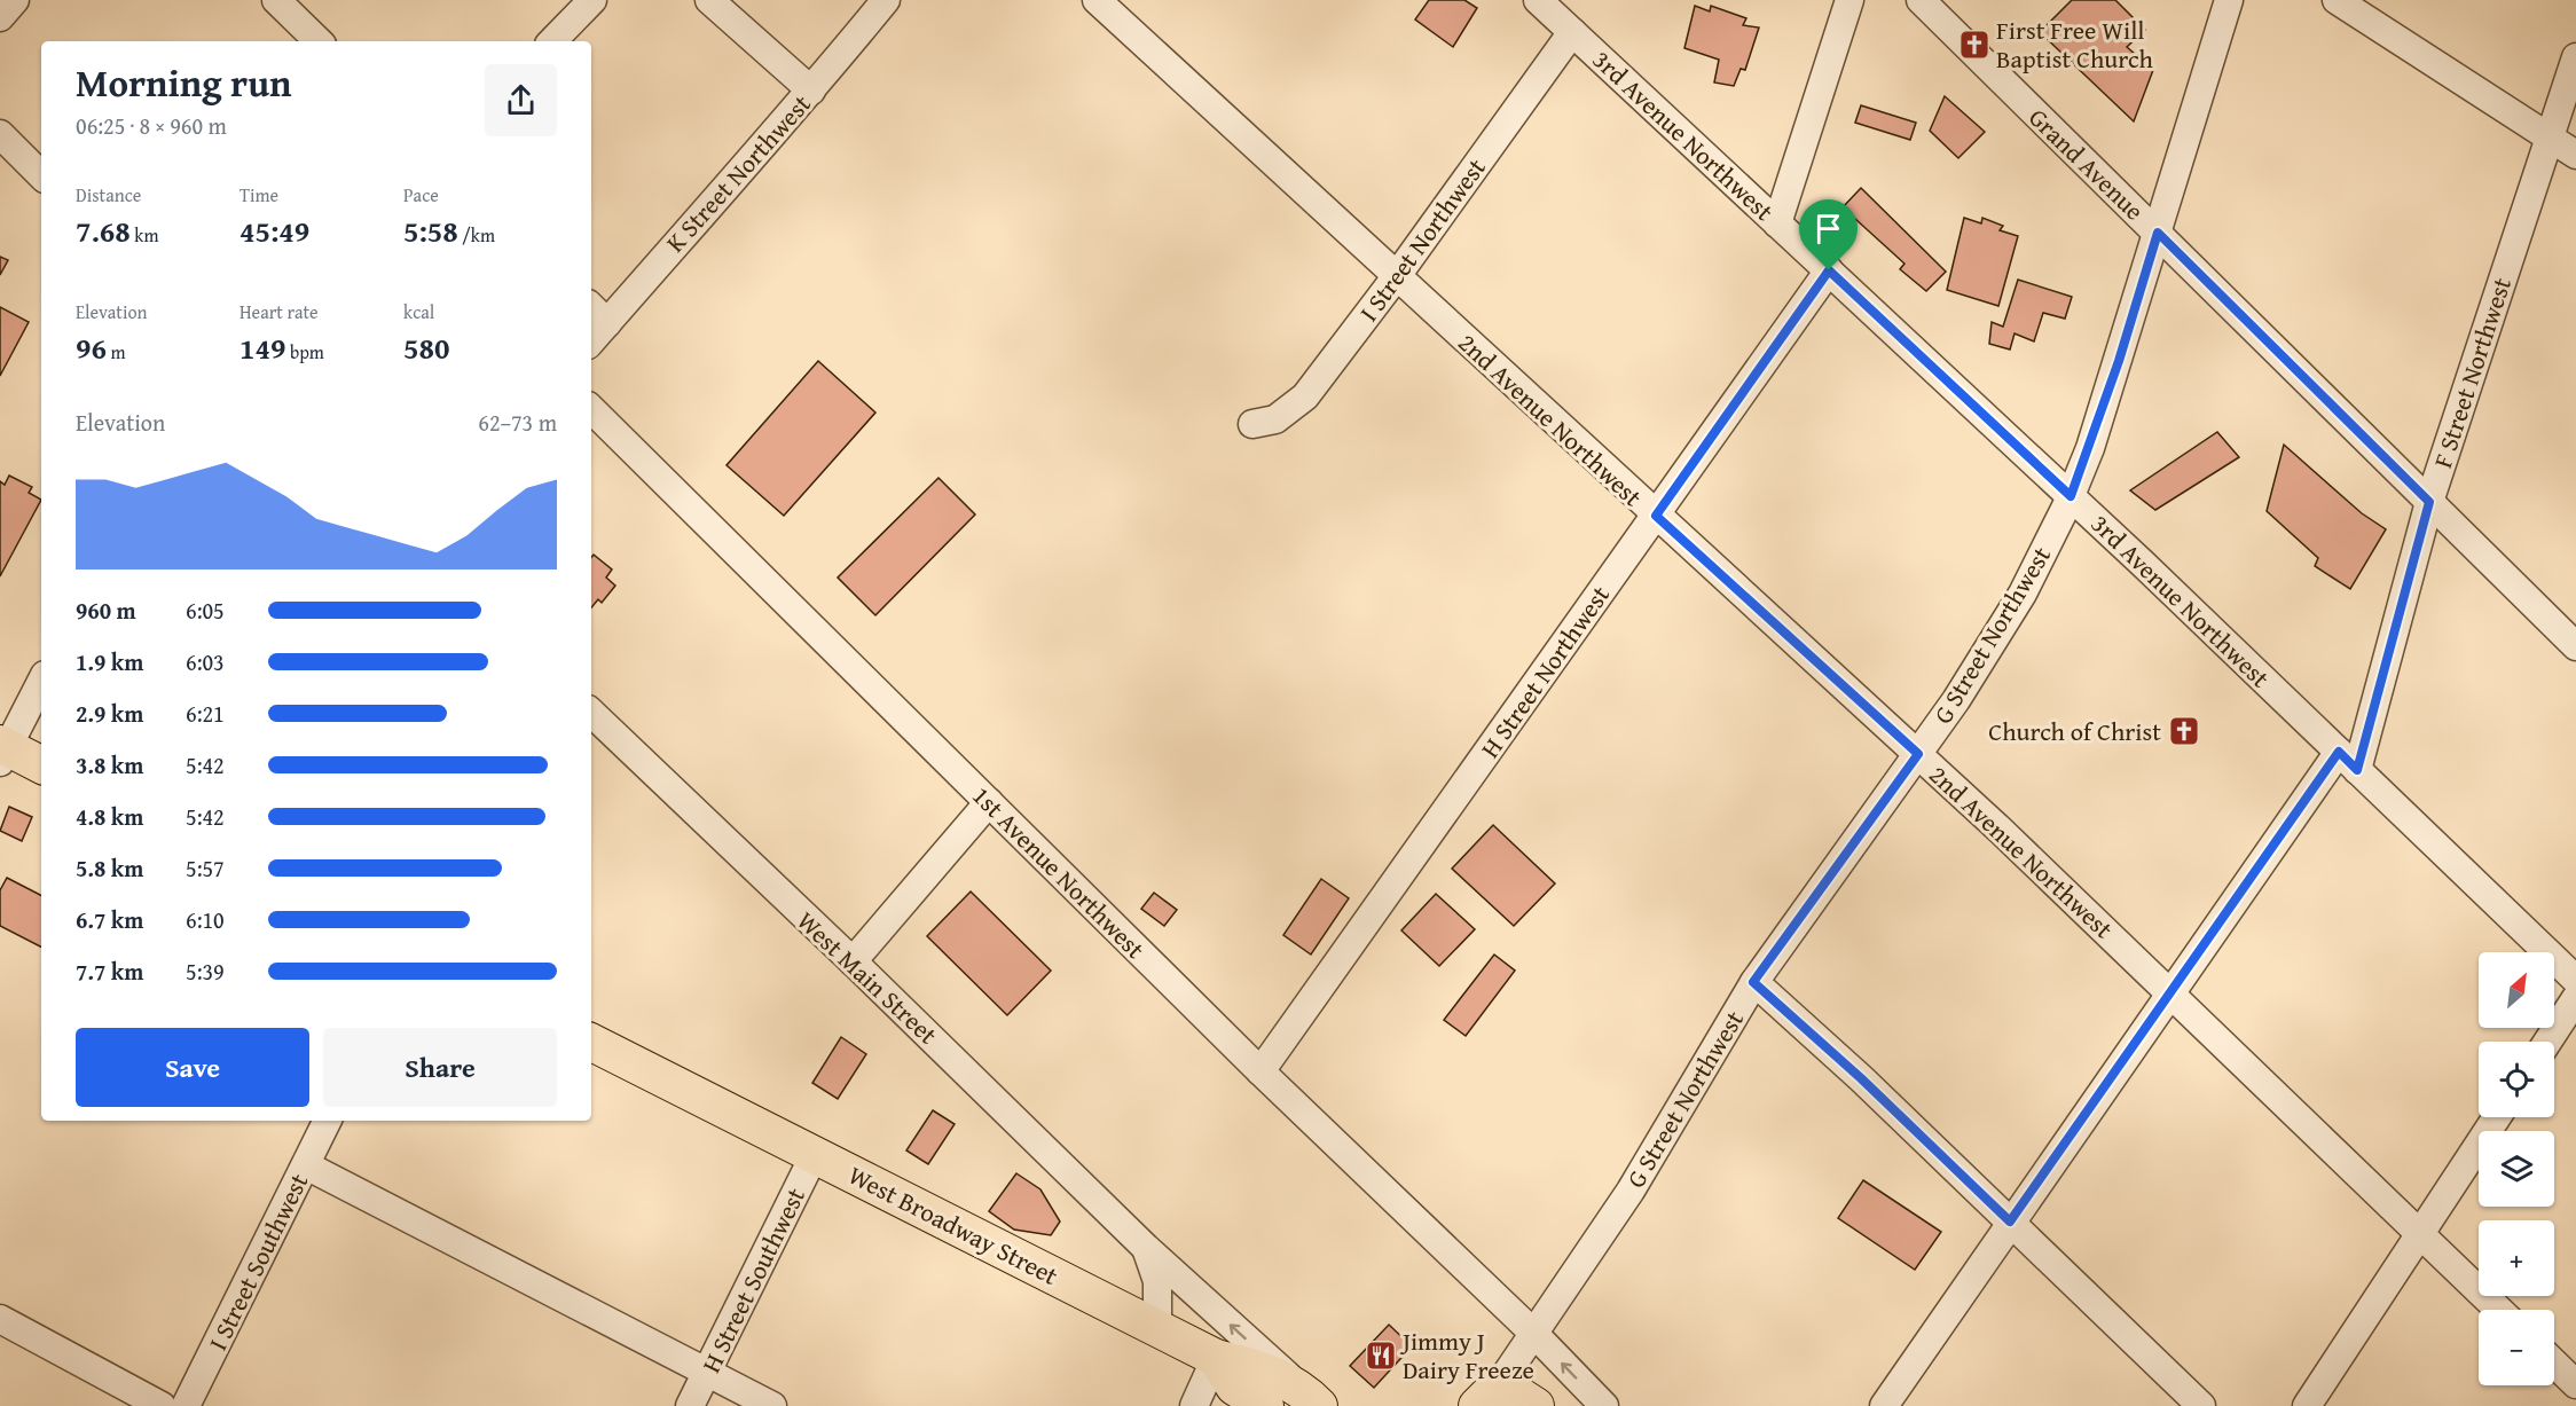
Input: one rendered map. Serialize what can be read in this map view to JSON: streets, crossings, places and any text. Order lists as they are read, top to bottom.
{
  "streets": {
    "main road": ["West Broadway Street"],
    "street": [
      "3rd Avenue Northwest",
      "Grand Avenue",
      "K Street Northwest",
      "I Street Northwest",
      "F Street Northwest",
      "2nd Avenue Northwest",
      "G Street Northwest",
      "H Street Northwest",
      "1st Avenue Northwest",
      "West Main Street",
      "I Street Southwest",
      "H Street Southwest"
    ]
  },
  "crossings": [
    ["3rd Avenue Northwest", "I Street Northwest"],
    ["3rd Avenue Northwest", "F Street Northwest"],
    ["3rd Avenue Northwest", "G Street Northwest"],
    ["3rd Avenue Northwest", "H Street Northwest"],
    ["Grand Avenue", "F Street Northwest"],
    ["Grand Avenue", "G Street Northwest"],
    ["I Street Northwest", "2nd Avenue Northwest"],
    ["F Street Northwest", "2nd Avenue Northwest"],
    ["2nd Avenue Northwest", "G Street Northwest"],
    ["2nd Avenue Northwest", "H Street Northwest"],
    ["G Street Northwest", "1st Avenue Northwest"],
    ["H Street Northwest", "1st Avenue Northwest"],
    ["West Main Street", "West Broadway Street"],
    ["West Broadway Street", "H Street Southwest"]
  ],
  "places": {
    "church": ["First Free Will Baptist Church", "Church of Christ"],
    "restaurant": ["Jimmy J Dairy Freeze"]
  },
  "north": "top right",
  "page": {
    "heading": ["Morning run", "06:25 · 8 × 960 m"],
    "stats": [
      ["Distance", "7.68 km"],
      ["Time", "45:49"],
      ["Pace", "5:58 /km"],
      ["Elevation", "96 m"],
      ["Heart rate", "149 bpm"],
      ["kcal", "580"]
    ],
    "chart": ["Elevation", "62–73 m"],
    "list": [
      {
        "name": "960 m",
        "note": "6:05"
      },
      {
        "name": "1.9 km",
        "note": "6:03"
      },
      {
        "name": "2.9 km",
        "note": "6:21"
      },
      {
        "name": "3.8 km",
        "note": "5:42"
      },
      {
        "name": "4.8 km",
        "note": "5:42"
      },
      {
        "name": "5.8 km",
        "note": "5:57"
      },
      {
        "name": "6.7 km",
        "note": "6:10"
      },
      {
        "name": "7.7 km",
        "note": "5:39"
      }
    ],
    "map_buttons": ["+", "−"],
    "buttons": ["Save", "Share"]
  }
}
